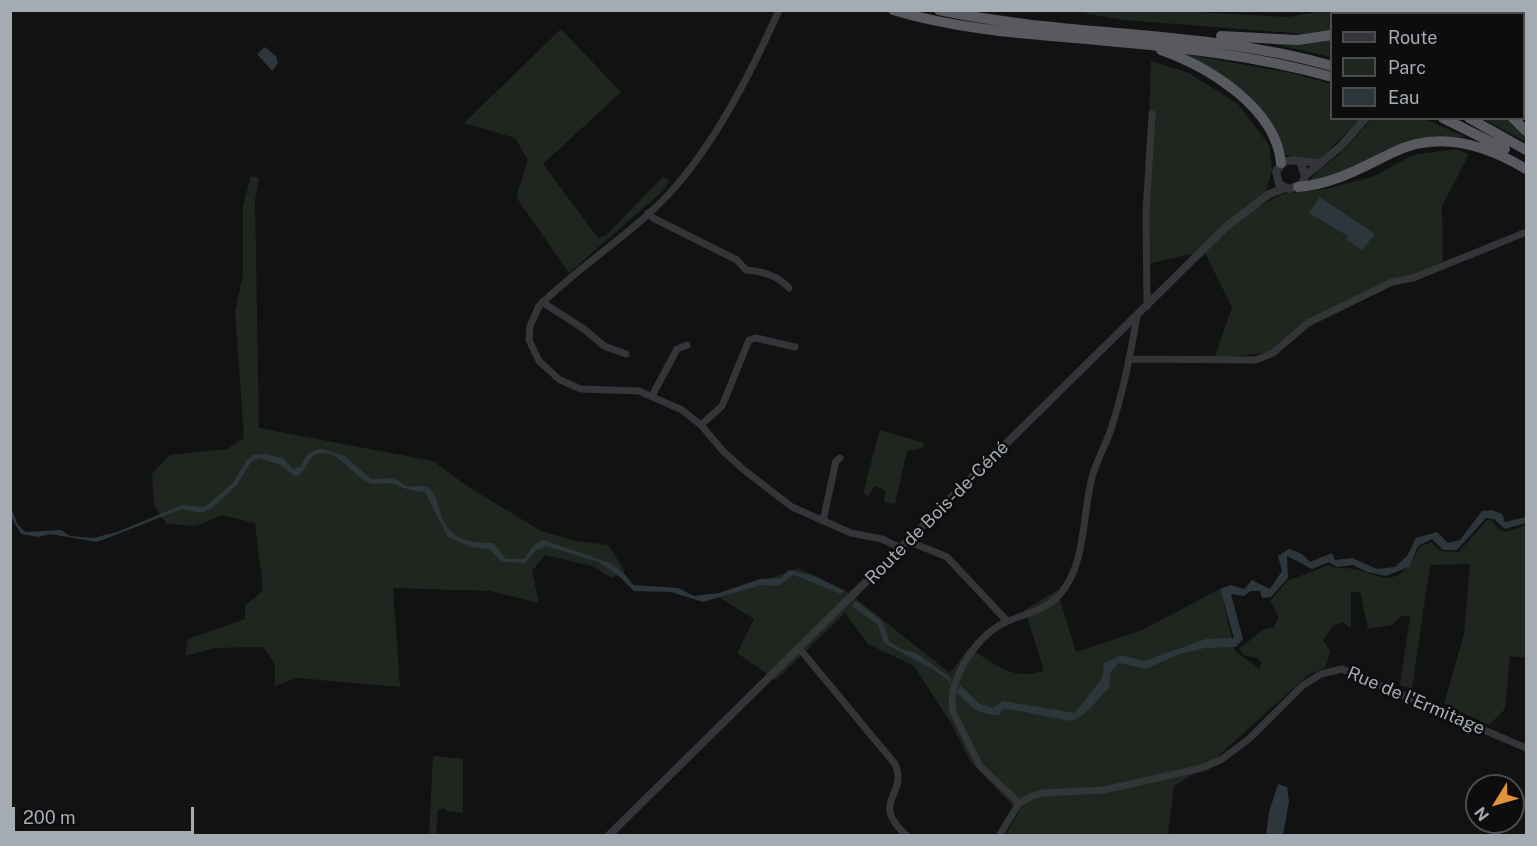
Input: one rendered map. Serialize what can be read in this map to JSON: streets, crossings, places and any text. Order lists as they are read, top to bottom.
{
  "streets": {
    "street": ["Route de Bois-de-Céné", "Rue de l'Ermitage"]
  },
  "legend": ["Route", "Parc", "Eau"],
  "scale_bar": "200 m",
  "north": "bottom left"
}
